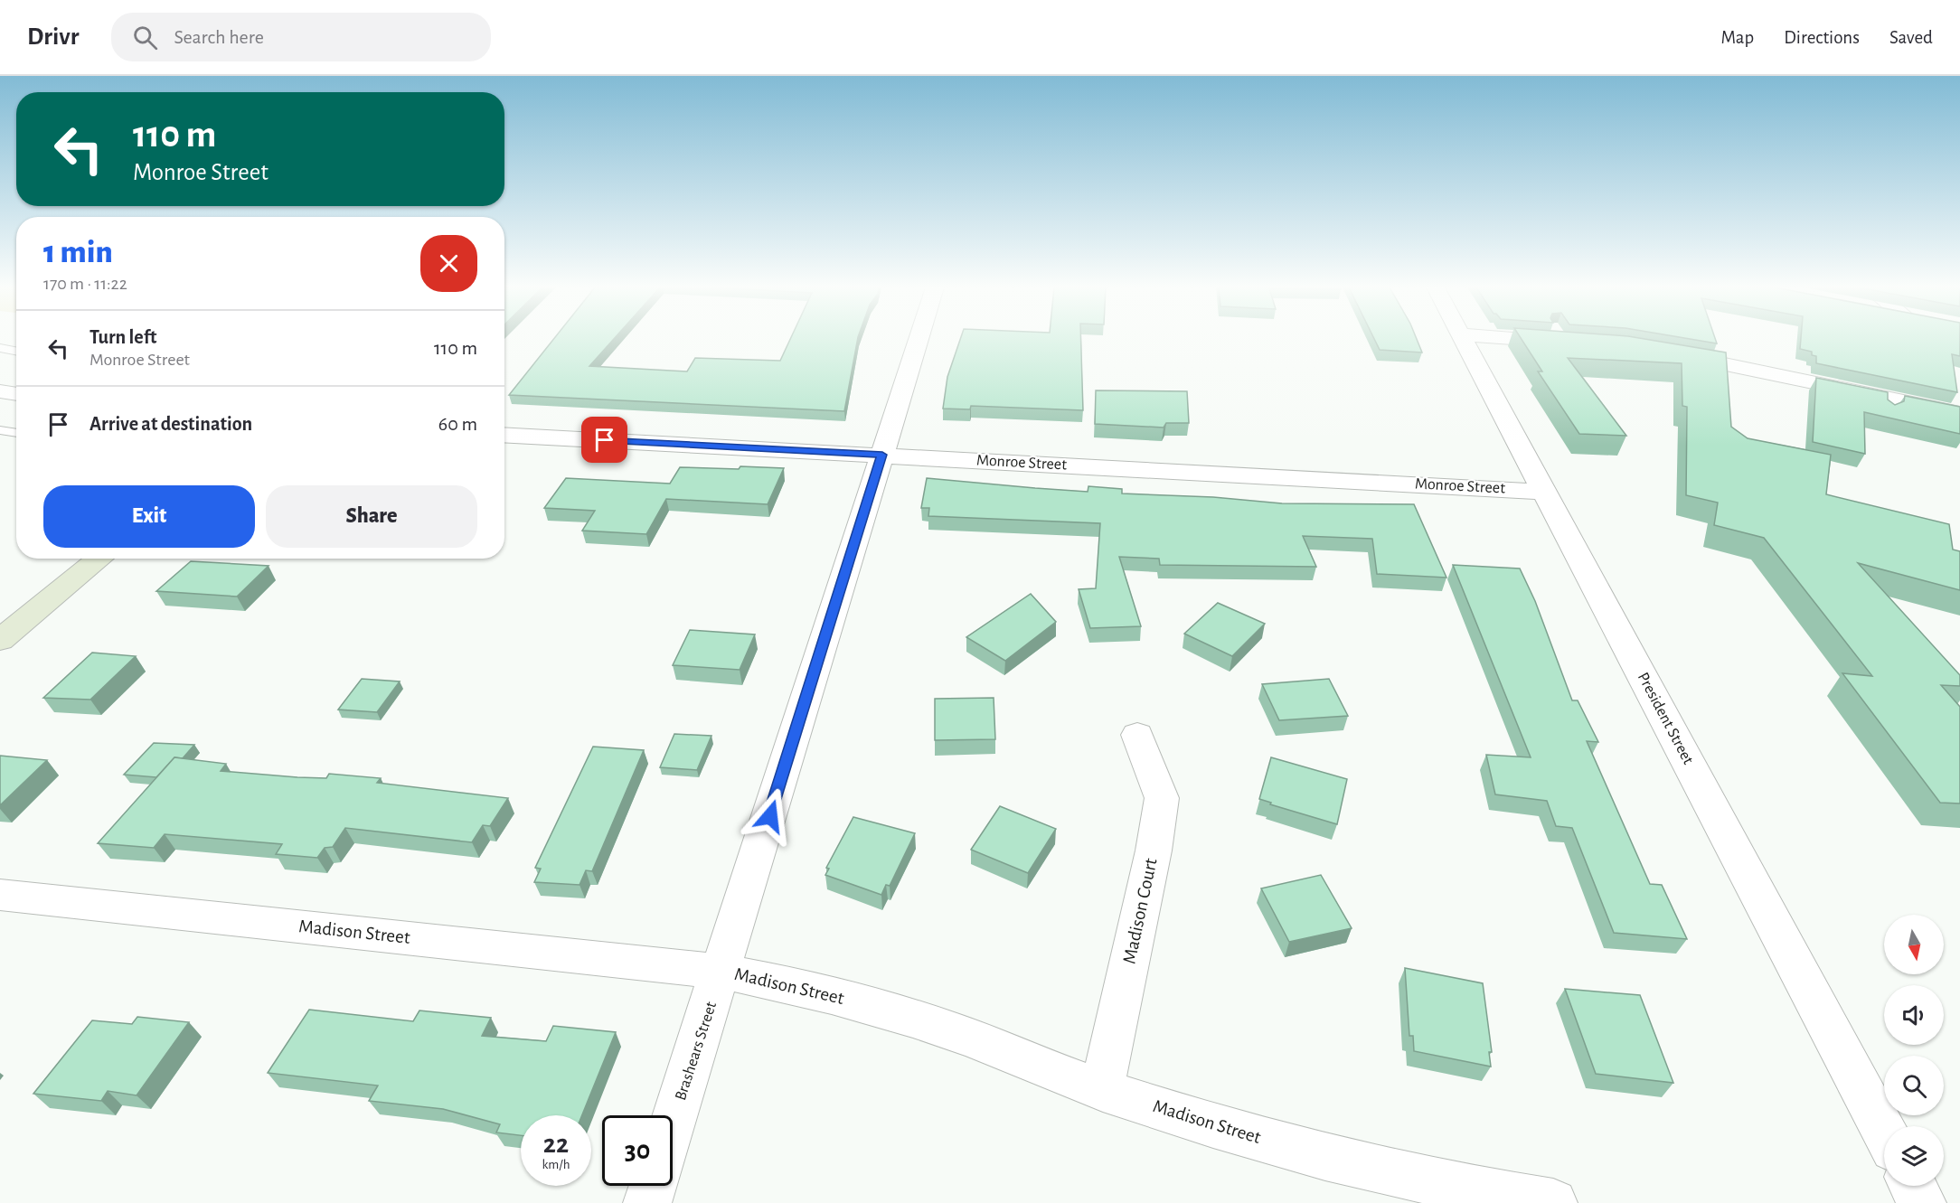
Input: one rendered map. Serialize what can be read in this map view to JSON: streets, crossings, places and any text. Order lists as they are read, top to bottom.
{
  "streets": {
    "street": [
      "Monroe Street",
      "President Street",
      "Madison Court",
      "Madison Street",
      "Brashears Street"
    ]
  },
  "crossings": [
    ["Monroe Street", "President Street"],
    ["Monroe Street", "Brashears Street"],
    ["Madison Court", "Madison Street"],
    ["Madison Street", "Brashears Street"]
  ],
  "north": "bottom",
  "page": {
    "header": "Drivr",
    "search": "Search here",
    "nav": ["Map", "Directions", "Saved"],
    "turn": ["110 m", "Monroe Street"],
    "heading": ["1 min", "170 m · 11:22"],
    "list": [
      {
        "name": "Turn left",
        "note": "Monroe Street",
        "value": "110 m"
      },
      {
        "name": "Arrive at destination",
        "value": "60 m"
      }
    ],
    "buttons": ["Exit", "Share"],
    "speed": "22 km/h",
    "limit": "30"
  }
}
